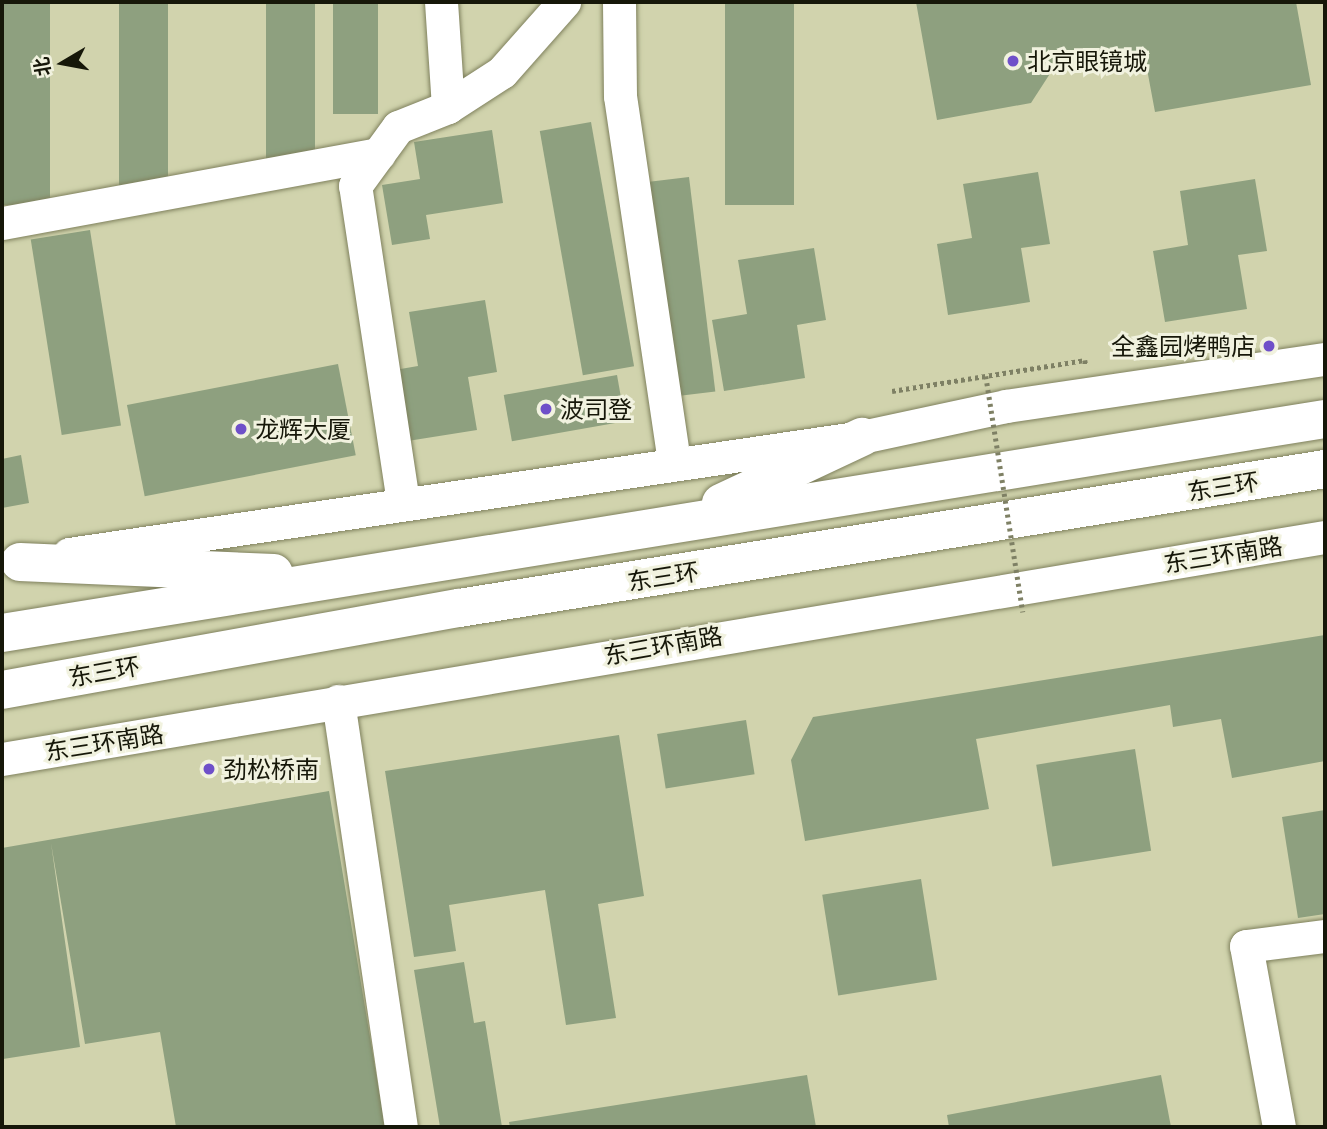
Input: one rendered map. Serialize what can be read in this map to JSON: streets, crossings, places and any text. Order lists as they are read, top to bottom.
{
  "streets": {
    "highway": ["东三环"],
    "street": ["东三环南路"]
  },
  "places": [
    "北京眼镜城",
    "全鑫园烤鸭店",
    "波司登",
    "龙辉大厦",
    "劲松桥南"
  ],
  "north": "left"
}
